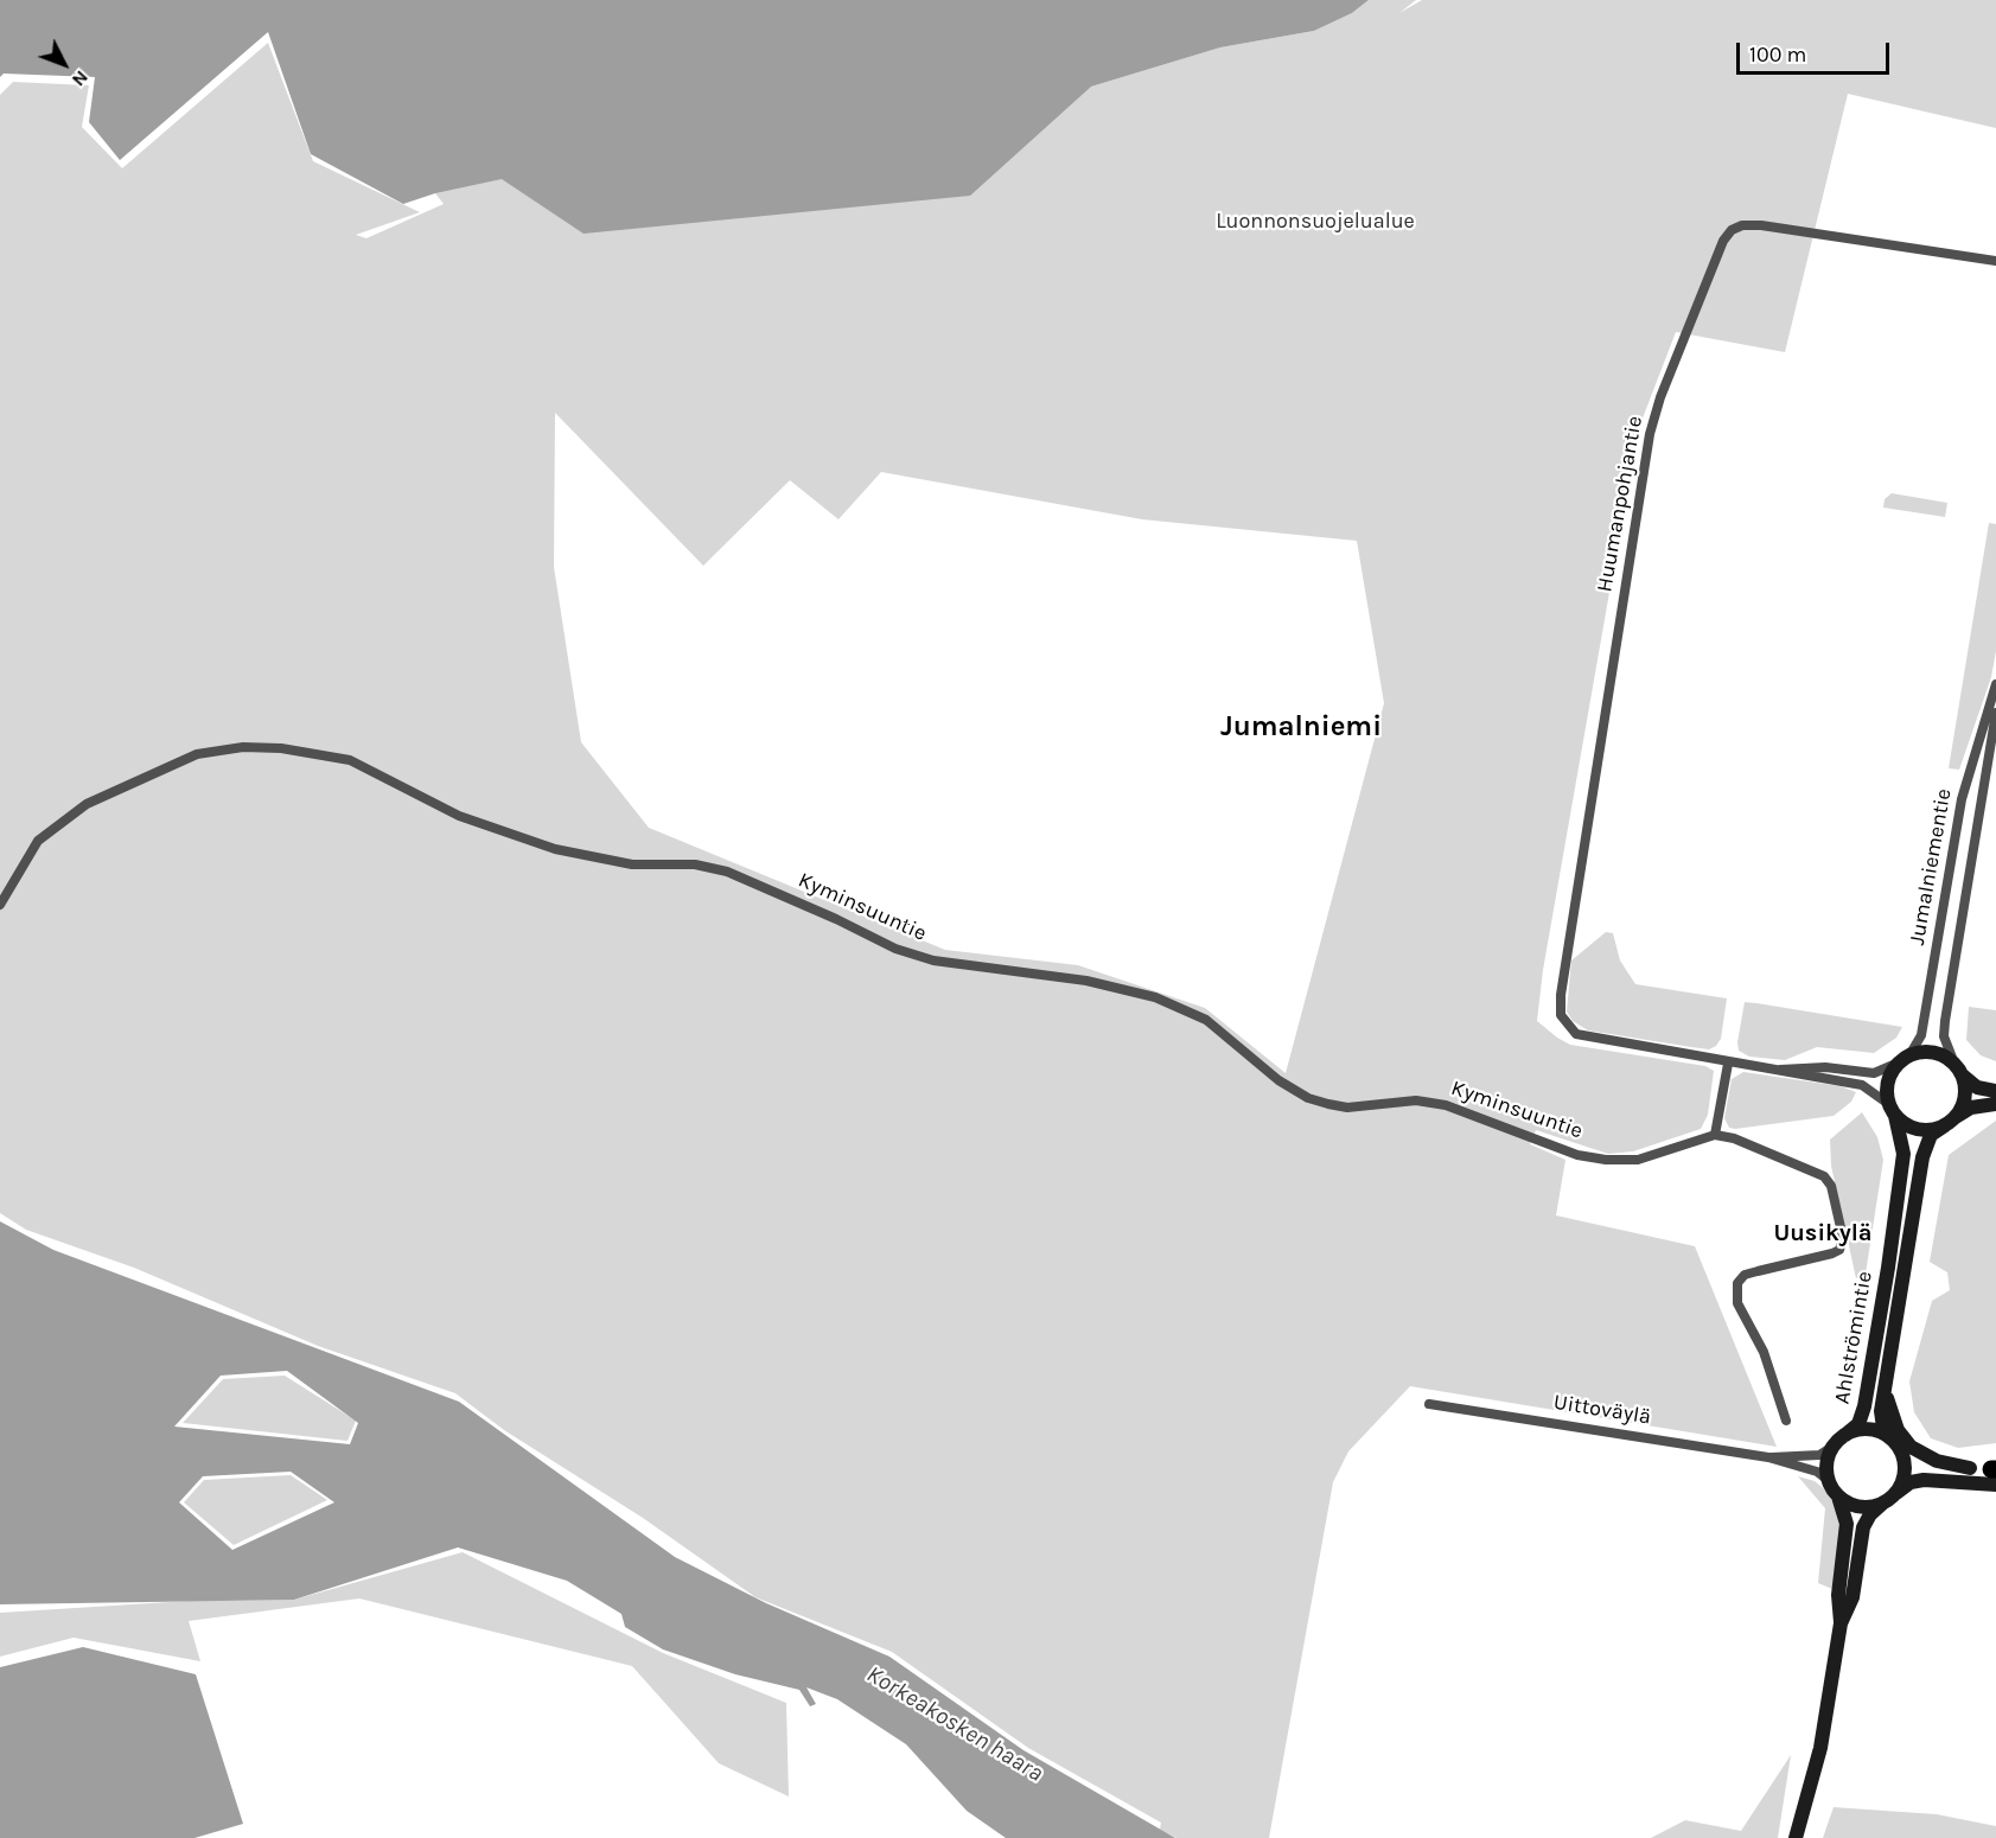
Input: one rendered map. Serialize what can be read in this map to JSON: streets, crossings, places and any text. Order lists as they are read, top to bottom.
{
  "streets": {
    "street": [
      "Huumanpohjantie",
      "Jumalniementie",
      "Kyminsuuntie",
      "Ahlströmintie",
      "Uittoväylä"
    ]
  },
  "crossings": [
    ["Jumalniementie", "Ahlströmintie"],
    ["Ahlströmintie", "Uittoväylä"]
  ],
  "districts": ["Jumalniemi", "Uusikylä"],
  "water": ["Korkeakosken haara"],
  "parks": ["Luonnonsuojelualue"],
  "scale_bar": "100 m",
  "north": "bottom right"
}
